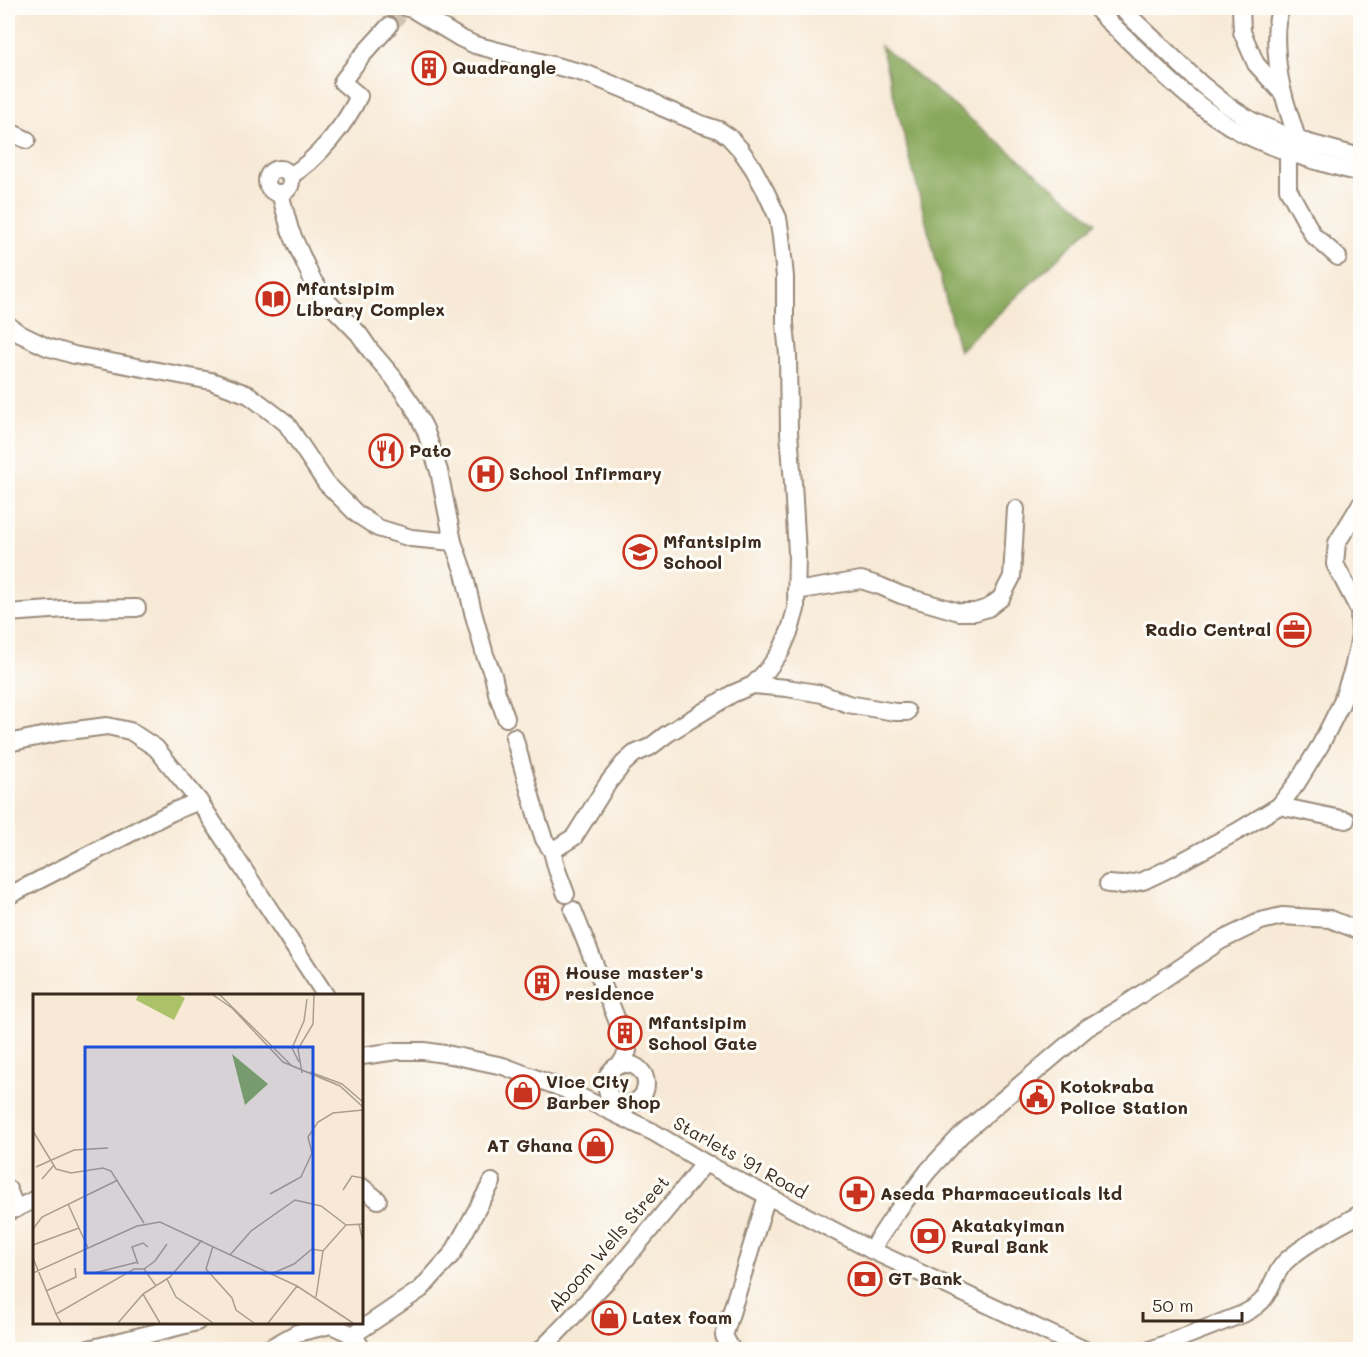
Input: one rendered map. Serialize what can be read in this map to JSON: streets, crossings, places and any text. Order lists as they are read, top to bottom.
{
  "streets": {
    "street": ["Starlets '91 Road", "Aboom Wells Street"]
  },
  "crossings": [
    ["Starlets '91 Road", "Aboom Wells Street"]
  ],
  "places": {
    "building": ["Quadrangle", "House master's residence", "Mfantsipim School Gate"],
    "library": ["Mfantsipim Library Complex"],
    "restaurant": ["Pato"],
    "hospital": ["School Infirmary"],
    "school or university": ["Mfantsipim School"],
    "office": ["Radio Central"],
    "shop": ["Vice City Barber Shop", "AT Ghana", "Latex foam"],
    "public building": ["Kotokraba Police Station"],
    "pharmacy": ["Aseda Pharmaceuticals ltd"],
    "bank": ["Akatakyiman Rural Bank", "GT Bank"]
  },
  "scale_bar": "50 m"
}
